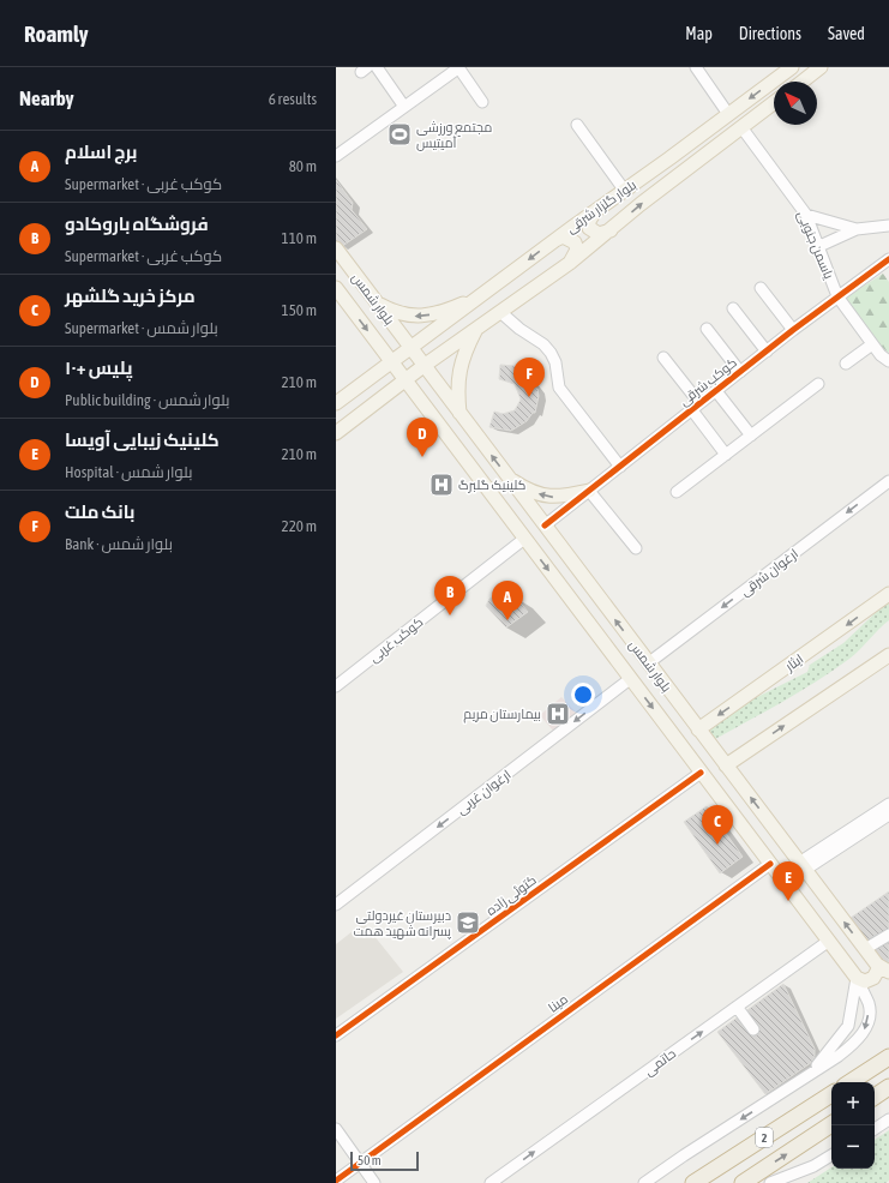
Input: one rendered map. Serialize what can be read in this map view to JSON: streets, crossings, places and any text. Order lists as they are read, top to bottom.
{
  "streets": {
    "highway": ["2"],
    "main road": ["بلوار گلزار شرقی", "بلوار شمس", "ایثار"],
    "street": [
      "یاسمن جنوبی",
      "کوکب شرقی",
      "ارغوان شرقی",
      "کوکب غربی",
      "ارغوان غربی",
      "کتوئی زاده",
      "مینا",
      "حاتمی"
    ]
  },
  "crossings": [
    ["بلوار گلزار شرقی", "یاسمن جنوبی"],
    ["بلوار گلزار شرقی", "بلوار شمس"],
    ["یاسمن جنوبی", "کوکب شرقی"],
    ["بلوار شمس", "کوکب شرقی"],
    ["بلوار شمس", "ارغوان شرقی"],
    ["بلوار شمس", "کوکب غربی"],
    ["بلوار شمس", "ایثار"],
    ["بلوار شمس", "ارغوان غربی"],
    ["بلوار شمس", "کتوئی زاده"],
    ["بلوار شمس", "مینا"],
    ["بلوار شمس", "حاتمی"]
  ],
  "one_way": ["ارغوان شرقی", "ارغوان غربی"],
  "places": {
    "sports": ["مجتمع ورزشی آمیتیس"],
    "hospital": ["کلینیک گلبرگ", "بیمارستان مریم"],
    "school or university": ["دبیرستان غیردولتی پسرانه شهید همت"]
  },
  "scale_bar": "50 m",
  "north": "top left",
  "page": {
    "header": "Roamly",
    "nav": ["Map", "Directions", "Saved"],
    "heading": ["Nearby", "6 results"],
    "list": [
      {
        "mark": "A",
        "name": "برج اسلام",
        "note": "Supermarket · کوکب غربی",
        "value": "80 m"
      },
      {
        "mark": "B",
        "name": "فروشگاه باروکادو",
        "note": "Supermarket · کوکب غربی",
        "value": "110 m"
      },
      {
        "mark": "C",
        "name": "مرکز خرید گلشهر",
        "note": "Supermarket · بلوار شمس",
        "value": "150 m"
      },
      {
        "mark": "D",
        "name": "پلیس +۱۰",
        "note": "Public building · بلوار شمس",
        "value": "210 m"
      },
      {
        "mark": "E",
        "name": "کلینیک زیبایی آویسا",
        "note": "Hospital · بلوار شمس",
        "value": "210 m"
      },
      {
        "mark": "F",
        "name": "بانک ملت",
        "note": "Bank · بلوار شمس",
        "value": "220 m"
      }
    ],
    "pins": [
      "F",
      "D",
      "B",
      "A",
      "C",
      "E"
    ],
    "map_buttons": ["+", "−"],
    "scale": "50 m"
  }
}
